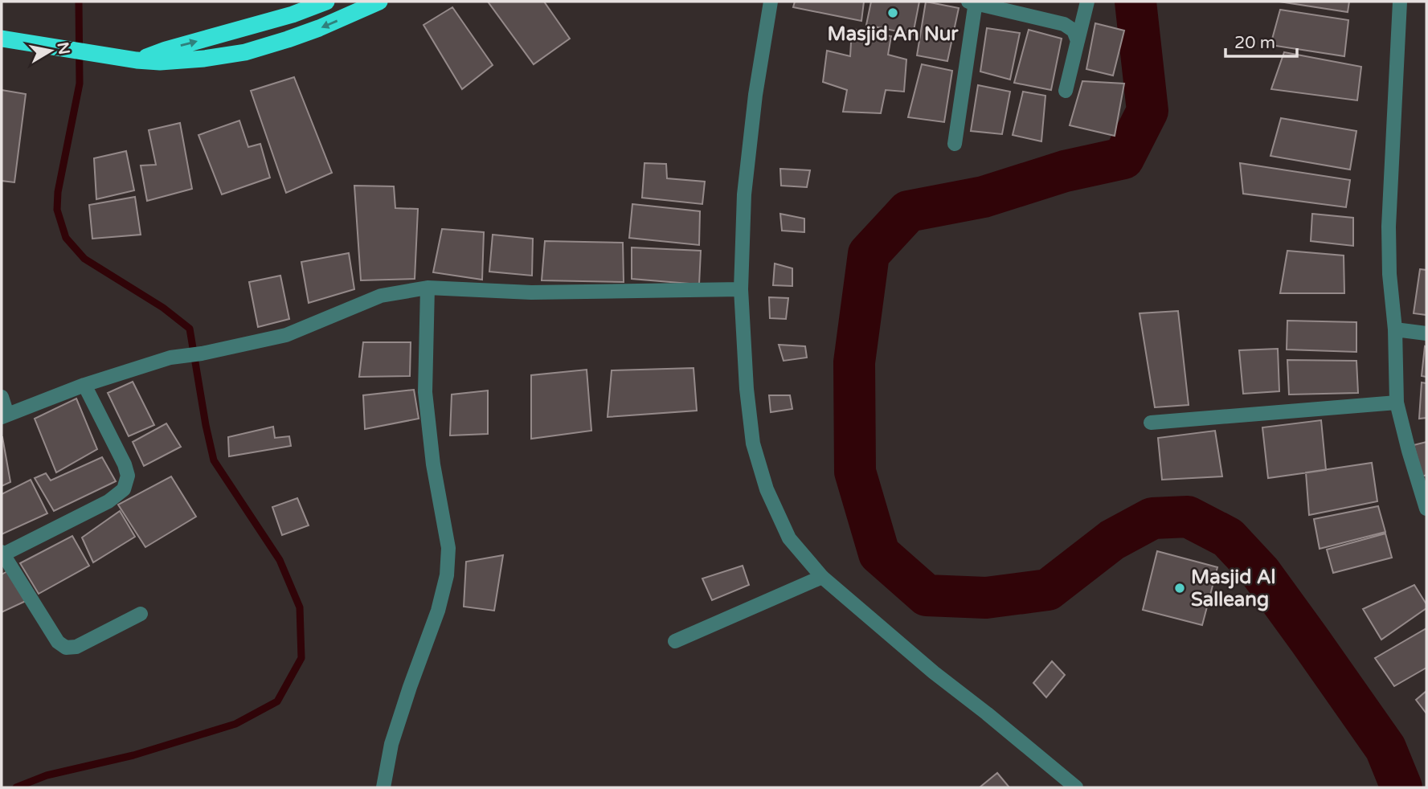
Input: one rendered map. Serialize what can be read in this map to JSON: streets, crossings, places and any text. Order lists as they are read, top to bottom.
{
  "places": ["Masjid An Nur", "Masjid Al Salleang"],
  "scale_bar": "20 m",
  "north": "right"
}
